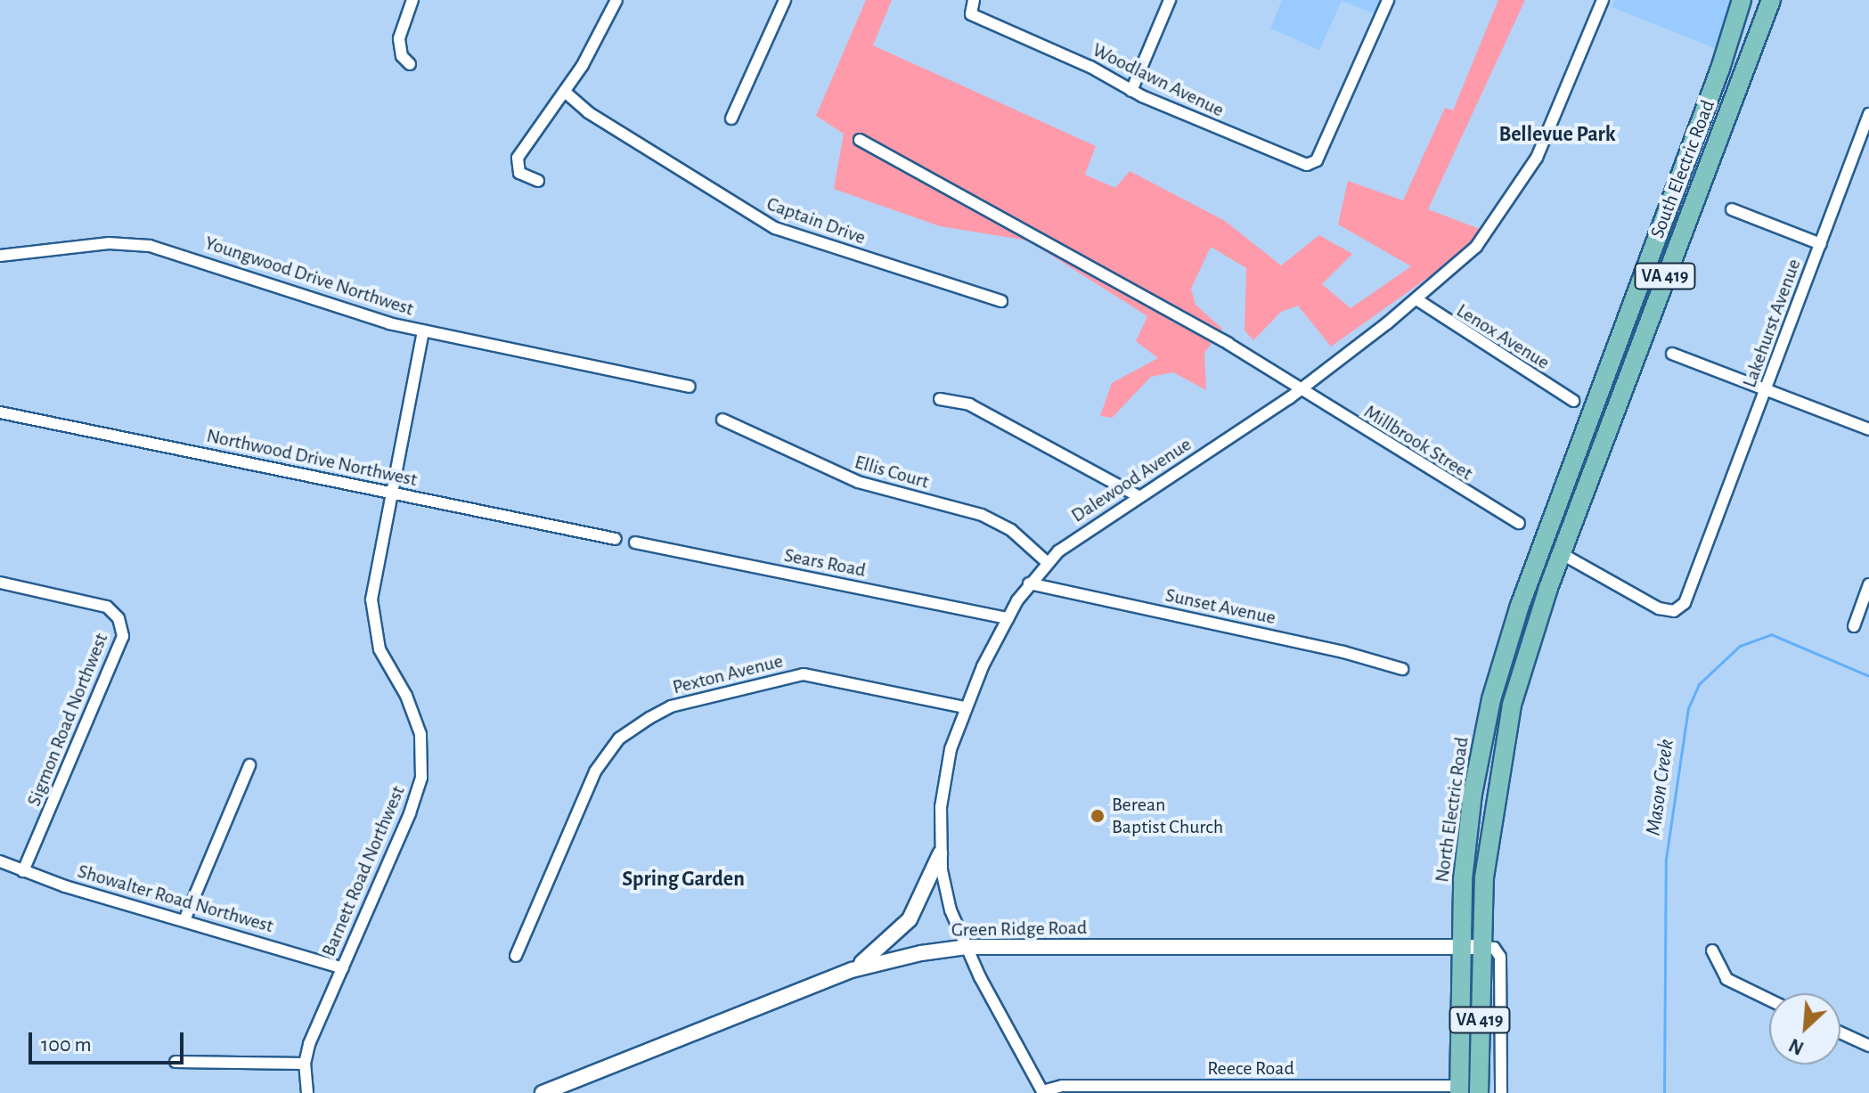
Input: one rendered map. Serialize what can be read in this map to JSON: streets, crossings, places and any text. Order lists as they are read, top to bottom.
{
  "streets": {
    "main road": ["South Electric Road", "VA 419", "North Electric Road"],
    "street": [
      "Woodlawn Avenue",
      "Captain Drive",
      "Youngwood Drive Northwest",
      "Lakehurst Avenue",
      "Lenox Avenue",
      "Millbrook Street",
      "Northwood Drive Northwest",
      "Ellis Court",
      "Dalewood Avenue",
      "Sears Road",
      "Sunset Avenue",
      "Pexton Avenue",
      "Sigmon Road Northwest",
      "Barnett Road Northwest",
      "Showalter Road Northwest",
      "Green Ridge Road",
      "Reece Road"
    ]
  },
  "crossings": [
    ["South Electric Road", "Lakehurst Avenue"],
    ["South Electric Road", "North Electric Road"],
    ["Youngwood Drive Northwest", "Barnett Road Northwest"],
    ["Lakehurst Avenue", "North Electric Road"],
    ["Lenox Avenue", "Dalewood Avenue"],
    ["Millbrook Street", "Dalewood Avenue"],
    ["Northwood Drive Northwest", "Barnett Road Northwest"],
    ["Ellis Court", "Dalewood Avenue"],
    ["Dalewood Avenue", "Sears Road"],
    ["Dalewood Avenue", "Sunset Avenue"],
    ["Dalewood Avenue", "Pexton Avenue"],
    ["Dalewood Avenue", "Green Ridge Road"],
    ["Dalewood Avenue", "Reece Road"],
    ["Sigmon Road Northwest", "Showalter Road Northwest"],
    ["North Electric Road", "Green Ridge Road"],
    ["North Electric Road", "Reece Road"],
    ["Barnett Road Northwest", "Showalter Road Northwest"]
  ],
  "districts": ["Bellevue Park", "Spring Garden"],
  "water": ["Mason Creek"],
  "places": ["Berean Baptist Church"],
  "scale_bar": "100 m",
  "north": "bottom left"
}
